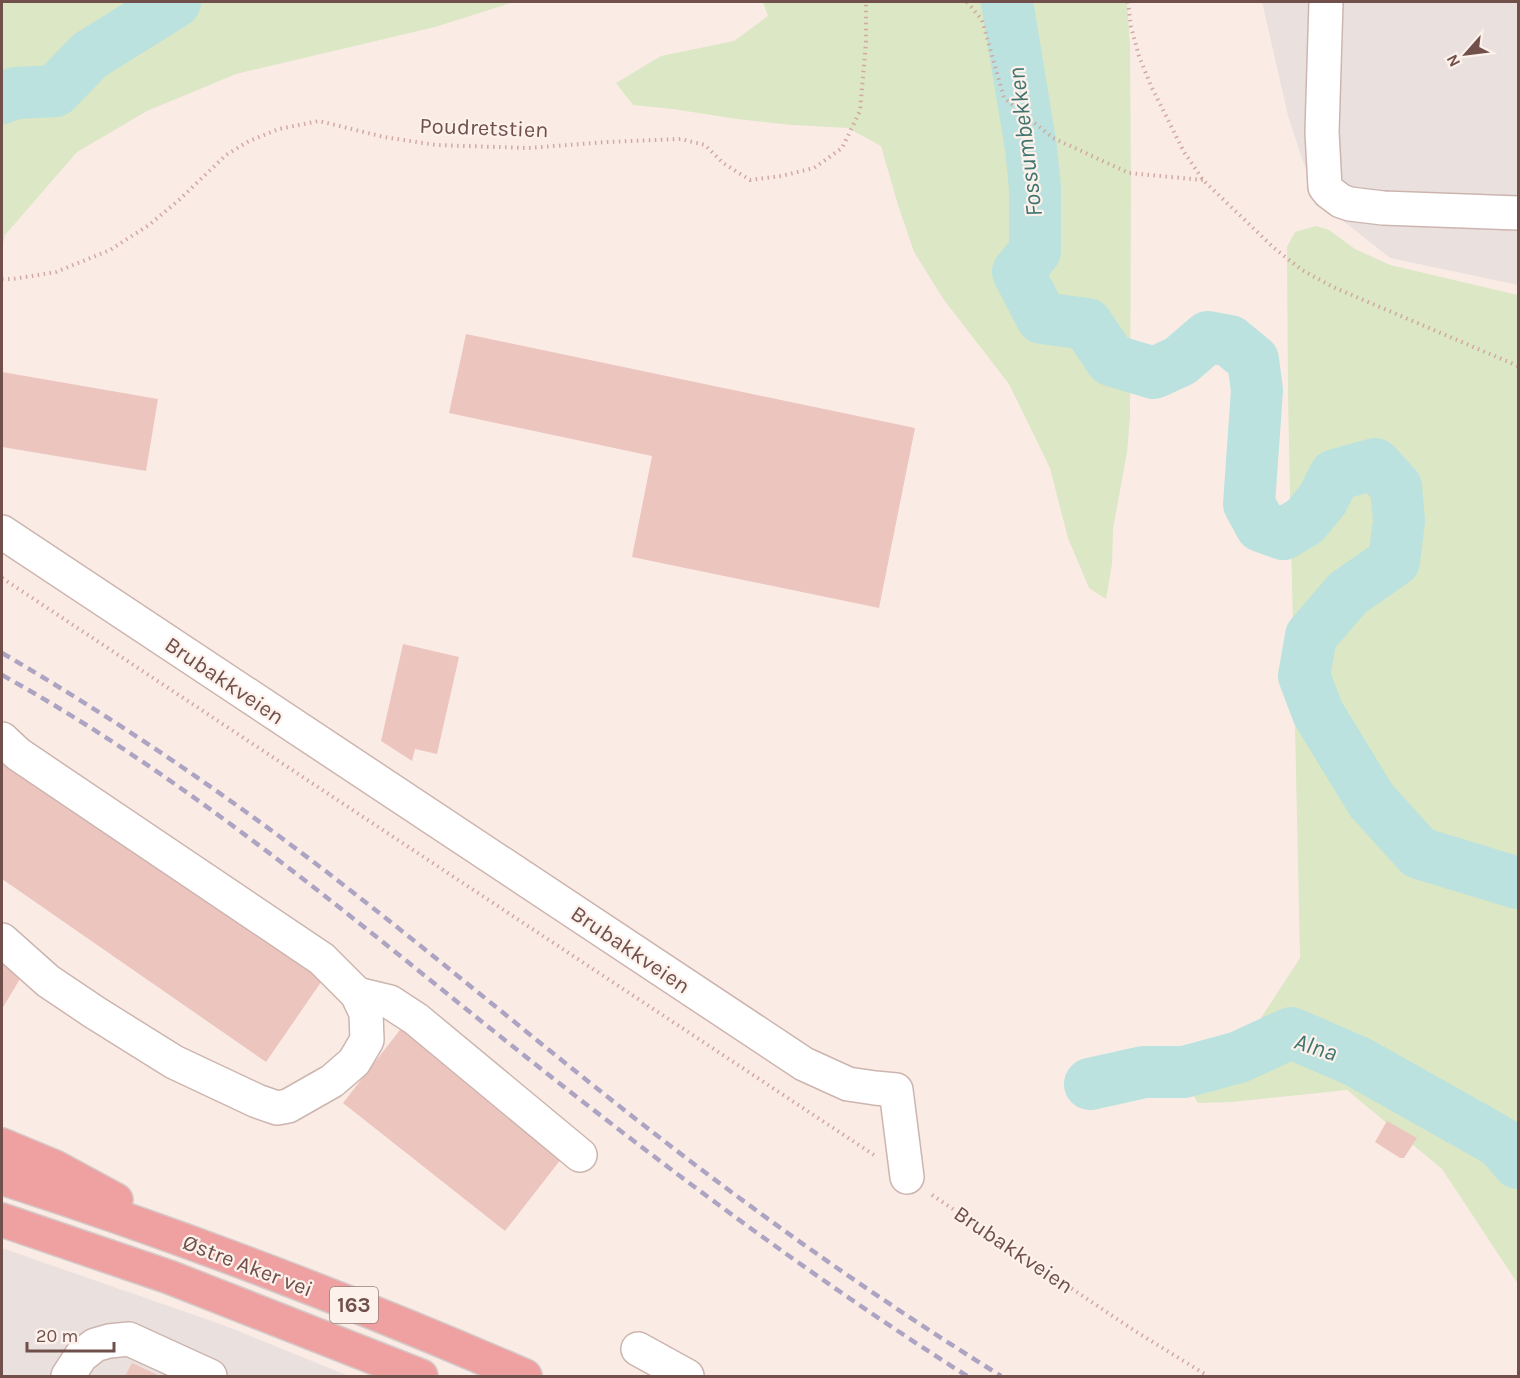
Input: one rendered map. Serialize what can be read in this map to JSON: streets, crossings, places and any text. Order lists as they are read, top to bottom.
{
  "streets": {
    "highway": ["Østre Aker vei", "163"],
    "street": ["Brubakkveien"],
    "path": ["Poudretstien"]
  },
  "crossings": [
    ["Østre Aker vei", "163"]
  ],
  "water": ["Fossumbekken", "Alna"],
  "scale_bar": "20 m",
  "north": "bottom left"
}
